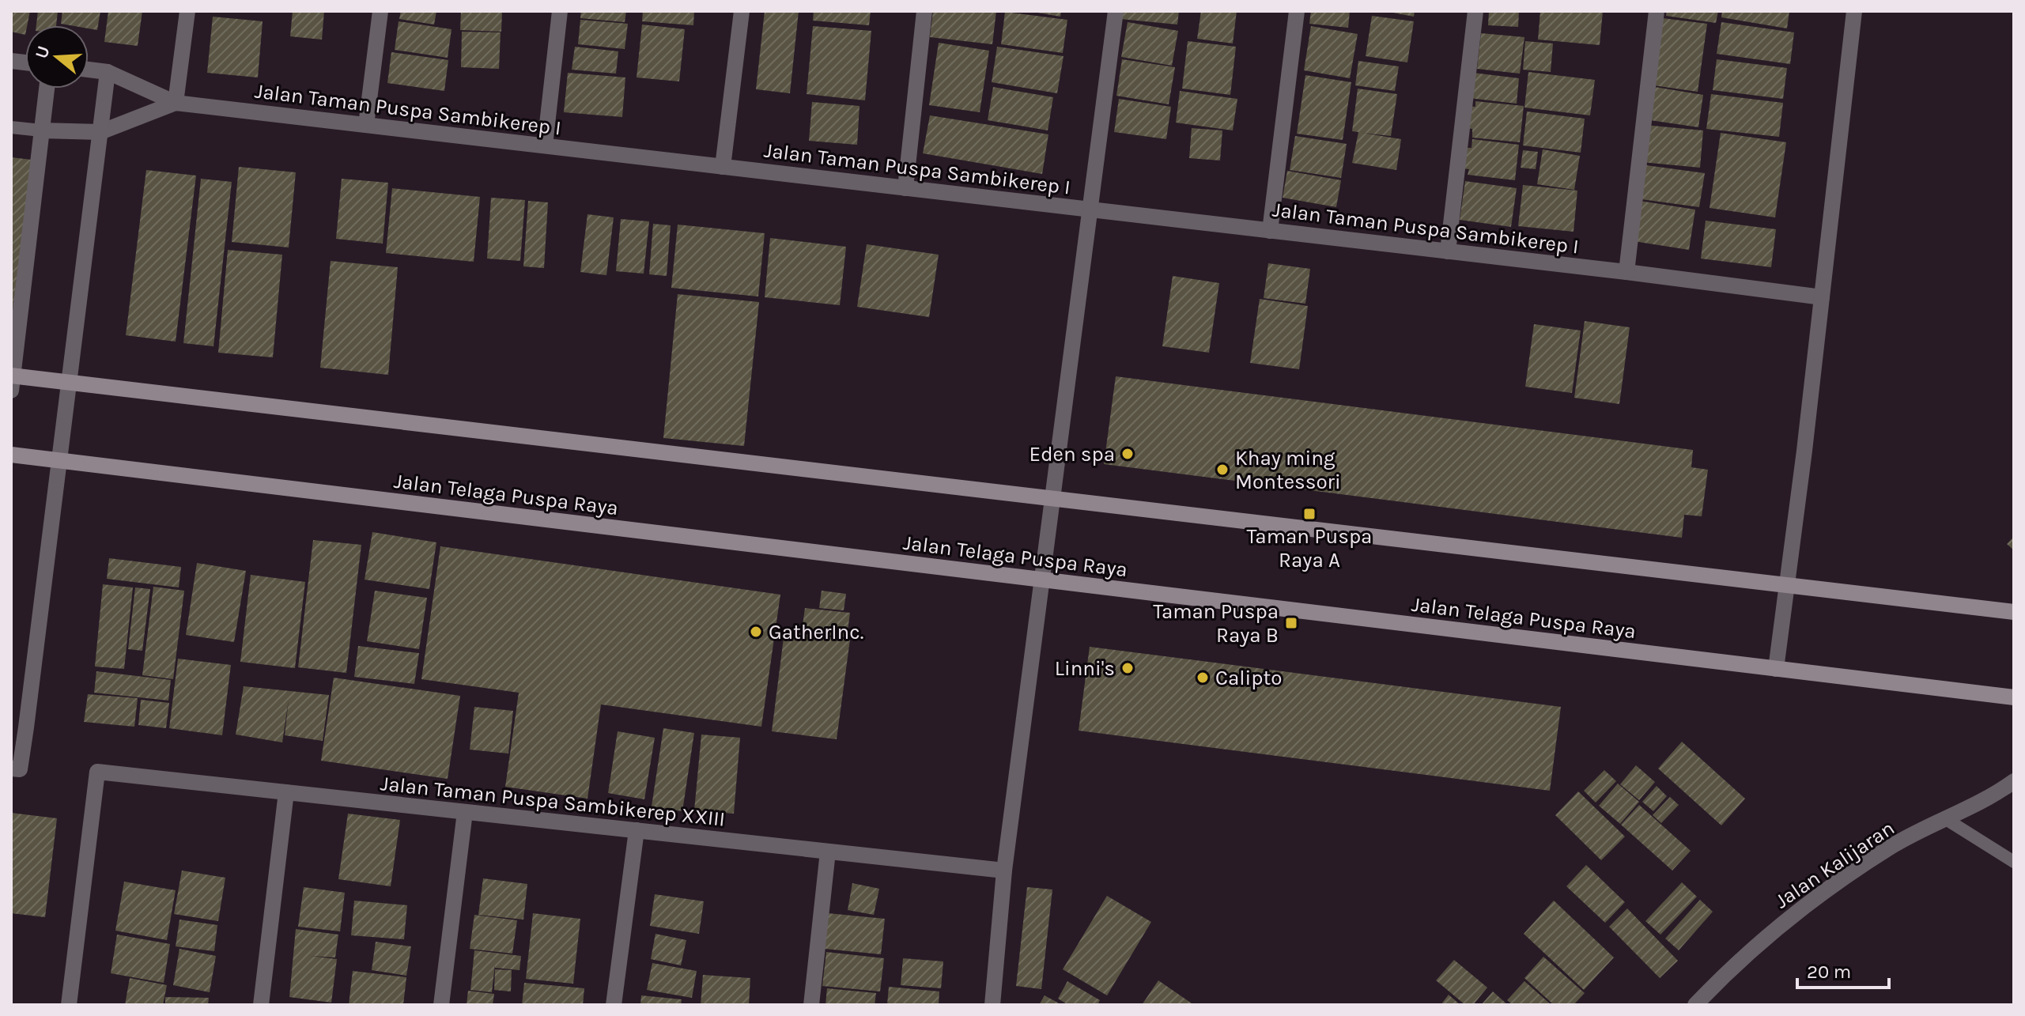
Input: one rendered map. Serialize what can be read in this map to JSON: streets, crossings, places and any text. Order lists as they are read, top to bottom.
{
  "streets": {
    "main road": ["Jalan Telaga Puspa Raya"],
    "street": ["Jalan Taman Puspa Sambikerep I", "Jalan Taman Puspa Sambikerep XXIII", "Jalan Kalijaran"]
  },
  "places": {
    "other": [
      "Eden spa",
      "Khay ming Montessori",
      "GatherInc.",
      "Linni's",
      "Calipto"
    ],
    "transit": ["Taman Puspa Raya A", "Taman Puspa Raya B"]
  },
  "scale_bar": "20 m",
  "north": "left"
}
